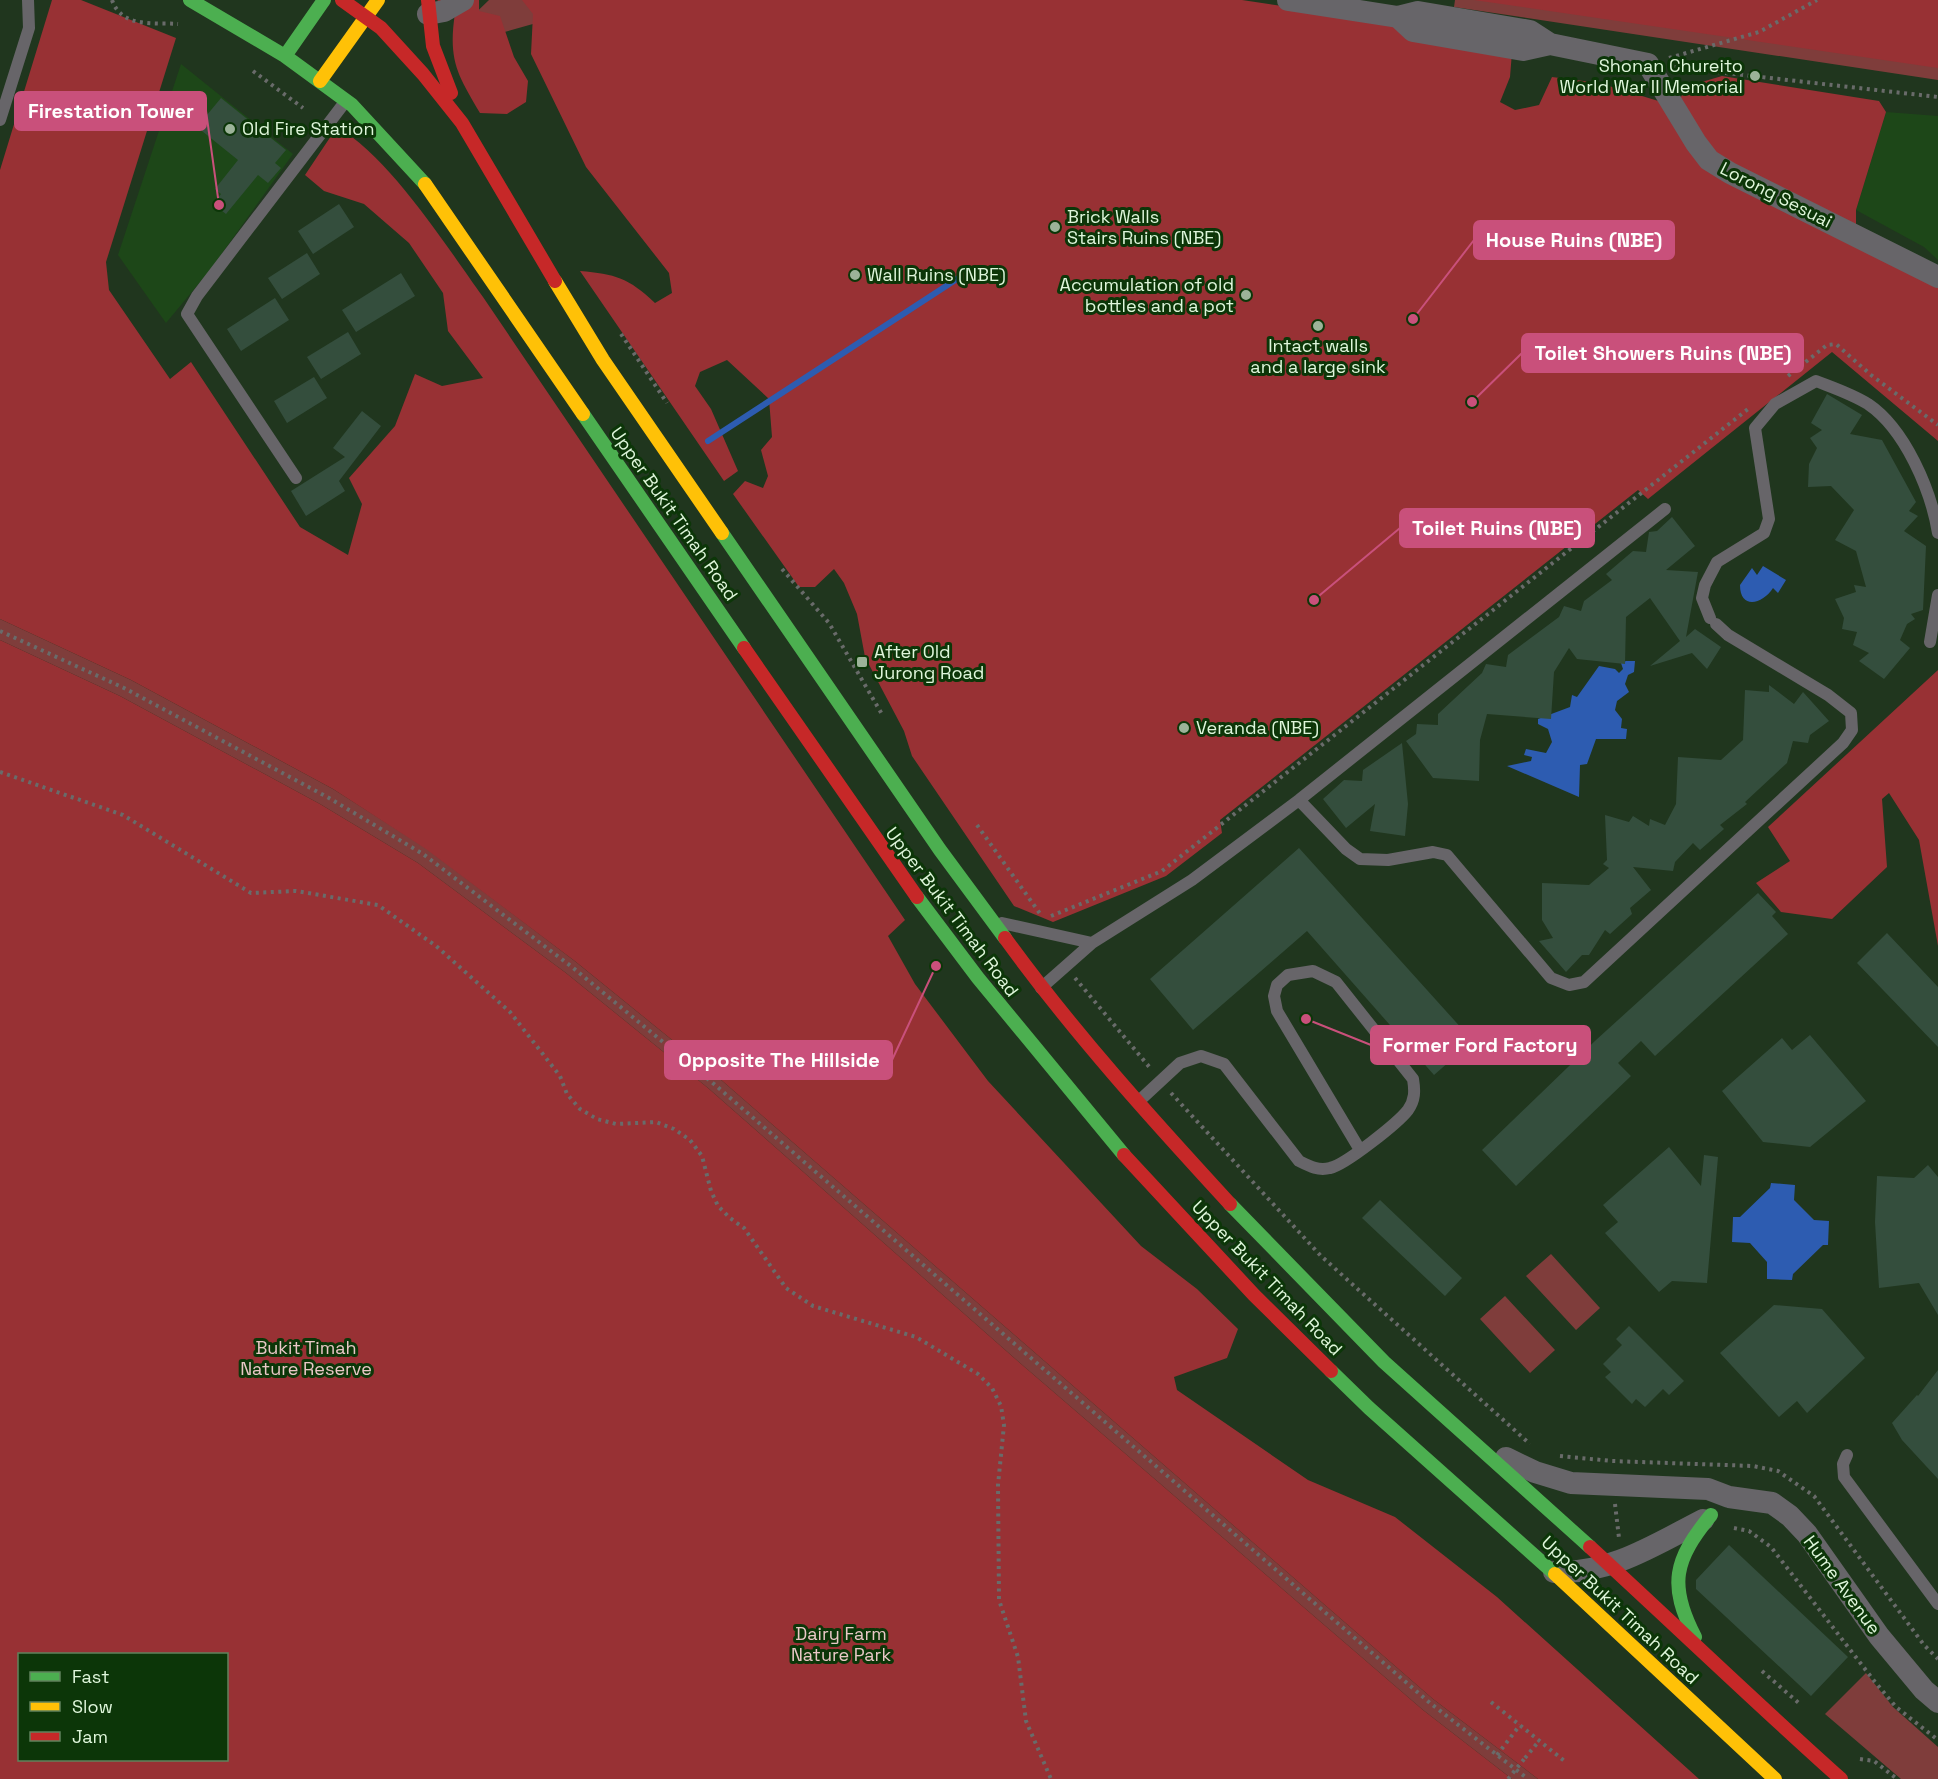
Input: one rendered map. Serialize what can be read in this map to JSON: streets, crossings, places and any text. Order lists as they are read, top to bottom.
{
  "streets": {
    "main road": ["Upper Bukit Timah Road"],
    "street": ["Lorong Sesuai", "Hume Avenue"]
  },
  "crossings": [
    ["Upper Bukit Timah Road", "Hume Avenue"]
  ],
  "parks": ["Bukit Timah Nature Reserve", "Dairy Farm Nature Park"],
  "places": {
    "other": [
      "Shonan Chureito World War II Memorial",
      "Old Fire Station",
      "Firestation Tower",
      "Brick Walls Stairs Ruins (NBE)",
      "Wall Ruins (NBE)",
      "Accumulation of old bottles and a pot",
      "House Ruins (NBE)",
      "Intact walls and a large sink",
      "Toilet Showers Ruins (NBE)",
      "Toilet Ruins (NBE)",
      "Veranda (NBE)",
      "Opposite The Hillside",
      "Former Ford Factory"
    ],
    "transit": ["After Old Jurong Road"]
  },
  "legend": ["Fast", "Slow", "Jam"]
}
